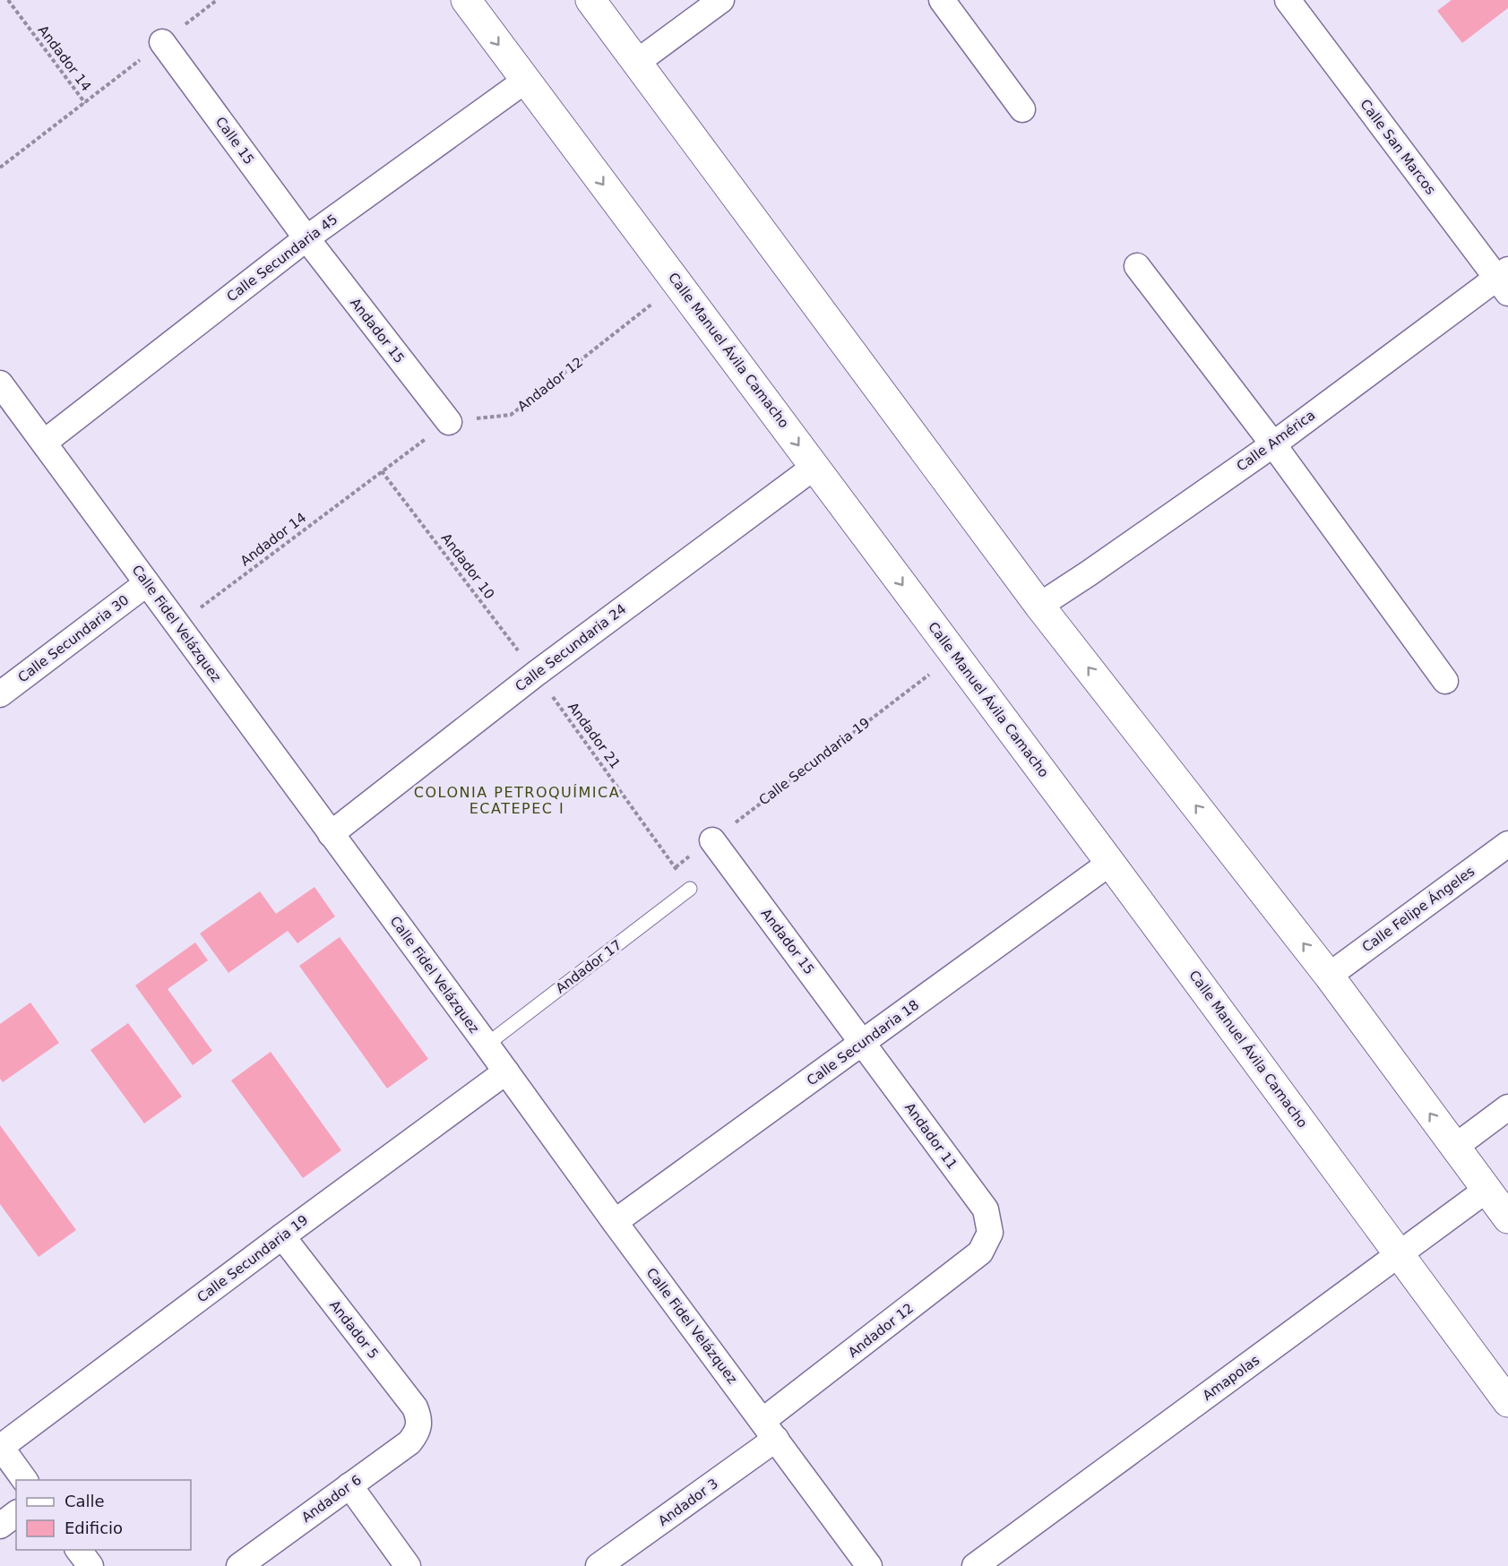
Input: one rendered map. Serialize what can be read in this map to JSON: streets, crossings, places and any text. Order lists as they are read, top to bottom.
{
  "streets": {
    "street": [
      "Calle 15",
      "Calle San Marcos",
      "Calle Secundaria 45",
      "Andador 15",
      "Calle Manuel Ávila Camacho",
      "Andador 12",
      "Calle América",
      "Calle Fidel Velázquez",
      "Calle Secundaria 30",
      "Calle Secundaria 24",
      "Calle Secundaria 19",
      "Calle Felipe Ángeles",
      "Calle Secundaria 18",
      "Andador 11",
      "Andador 5",
      "Amapolas",
      "Andador 6",
      "Andador 3"
    ],
    "lane": ["Andador 17"],
    "path": ["Andador 14", "Andador 10", "Andador 21"]
  },
  "crossings": [
    ["Andador 14", "Andador 12"],
    ["Andador 14", "Andador 10"],
    ["Andador 14", "Calle Fidel Velázquez"],
    ["Calle 15", "Calle Secundaria 45"],
    ["Calle 15", "Andador 15"],
    ["Calle San Marcos", "Calle América"],
    ["Calle Secundaria 45", "Andador 15"],
    ["Calle Secundaria 45", "Calle Manuel Ávila Camacho"],
    ["Calle Secundaria 45", "Calle Fidel Velázquez"],
    ["Andador 15", "Andador 12"],
    ["Andador 15", "Calle Secundaria 19"],
    ["Andador 15", "Calle Secundaria 18"],
    ["Andador 15", "Andador 11"],
    ["Calle Manuel Ávila Camacho", "Andador 12"],
    ["Calle Manuel Ávila Camacho", "Calle Secundaria 24"],
    ["Calle Manuel Ávila Camacho", "Calle Secundaria 19"],
    ["Calle Manuel Ávila Camacho", "Calle Secundaria 18"],
    ["Calle Manuel Ávila Camacho", "Amapolas"],
    ["Andador 12", "Andador 10"],
    ["Andador 12", "Calle Fidel Velázquez"],
    ["Andador 12", "Andador 11"],
    ["Andador 12", "Andador 3"],
    ["Andador 10", "Calle Secundaria 24"],
    ["Andador 10", "Andador 21"],
    ["Calle Fidel Velázquez", "Calle Secundaria 30"],
    ["Calle Fidel Velázquez", "Calle Secundaria 24"],
    ["Calle Fidel Velázquez", "Calle Secundaria 19"],
    ["Calle Fidel Velázquez", "Andador 17"],
    ["Calle Fidel Velázquez", "Calle Secundaria 18"],
    ["Calle Fidel Velázquez", "Andador 3"],
    ["Calle Secundaria 24", "Andador 21"],
    ["Andador 21", "Calle Secundaria 19"],
    ["Andador 21", "Andador 17"],
    ["Calle Secundaria 19", "Andador 5"],
    ["Calle Secundaria 18", "Andador 11"],
    ["Andador 5", "Andador 6"]
  ],
  "districts": ["COLONIA PETROQUÍMICA ECATEPEC I"],
  "legend": ["Calle", "Edificio"]
}
